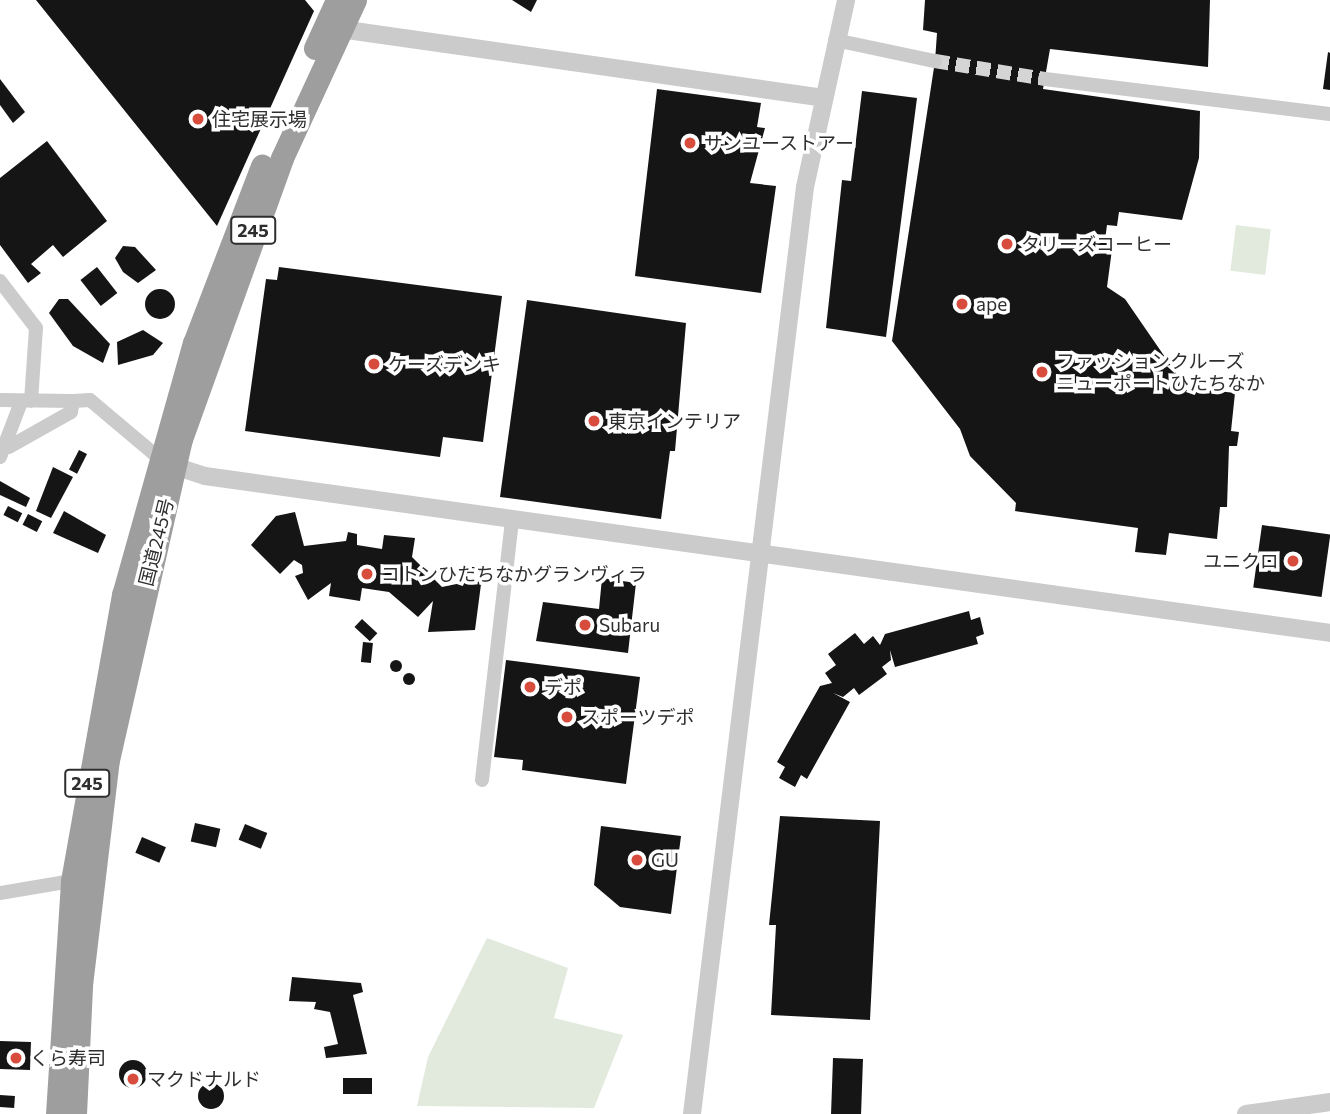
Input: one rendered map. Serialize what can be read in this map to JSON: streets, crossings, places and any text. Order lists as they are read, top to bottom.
{
  "streets": {
    "highway": ["245", "国道245号"]
  },
  "places": [
    "住宅展示場",
    "サンユーストアー",
    "タリーズコーヒー",
    "ape",
    "ケーズデンキ",
    "ファッションクルーズ ニューポートひたちなか",
    "東京インテリア",
    "ユニクロ",
    "コトンひたちなかグランヴィラ",
    "Subaru",
    "デポ",
    "スポーツデポ",
    "GU",
    "くら寿司",
    "マクドナルド"
  ]
}
